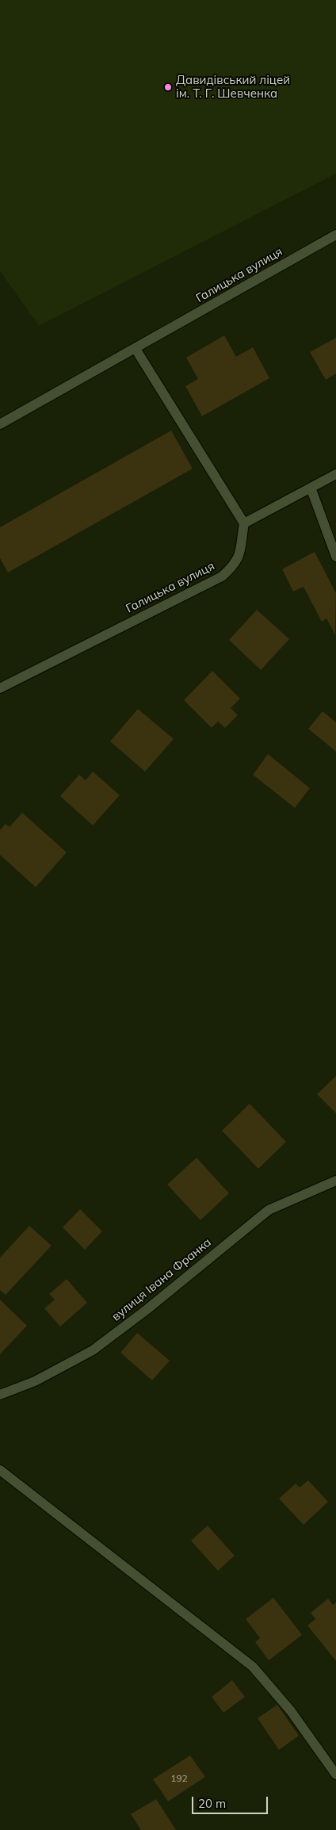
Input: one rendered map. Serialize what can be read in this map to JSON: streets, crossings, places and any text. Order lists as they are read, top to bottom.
{
  "streets": {
    "street": ["Галицька вулиця", "вулиця Івана Франка"]
  },
  "places": ["Давидівський ліцей ім. Т. Г. Шевченка"],
  "house_numbers": ["192"],
  "scale_bar": "20 m"
}
